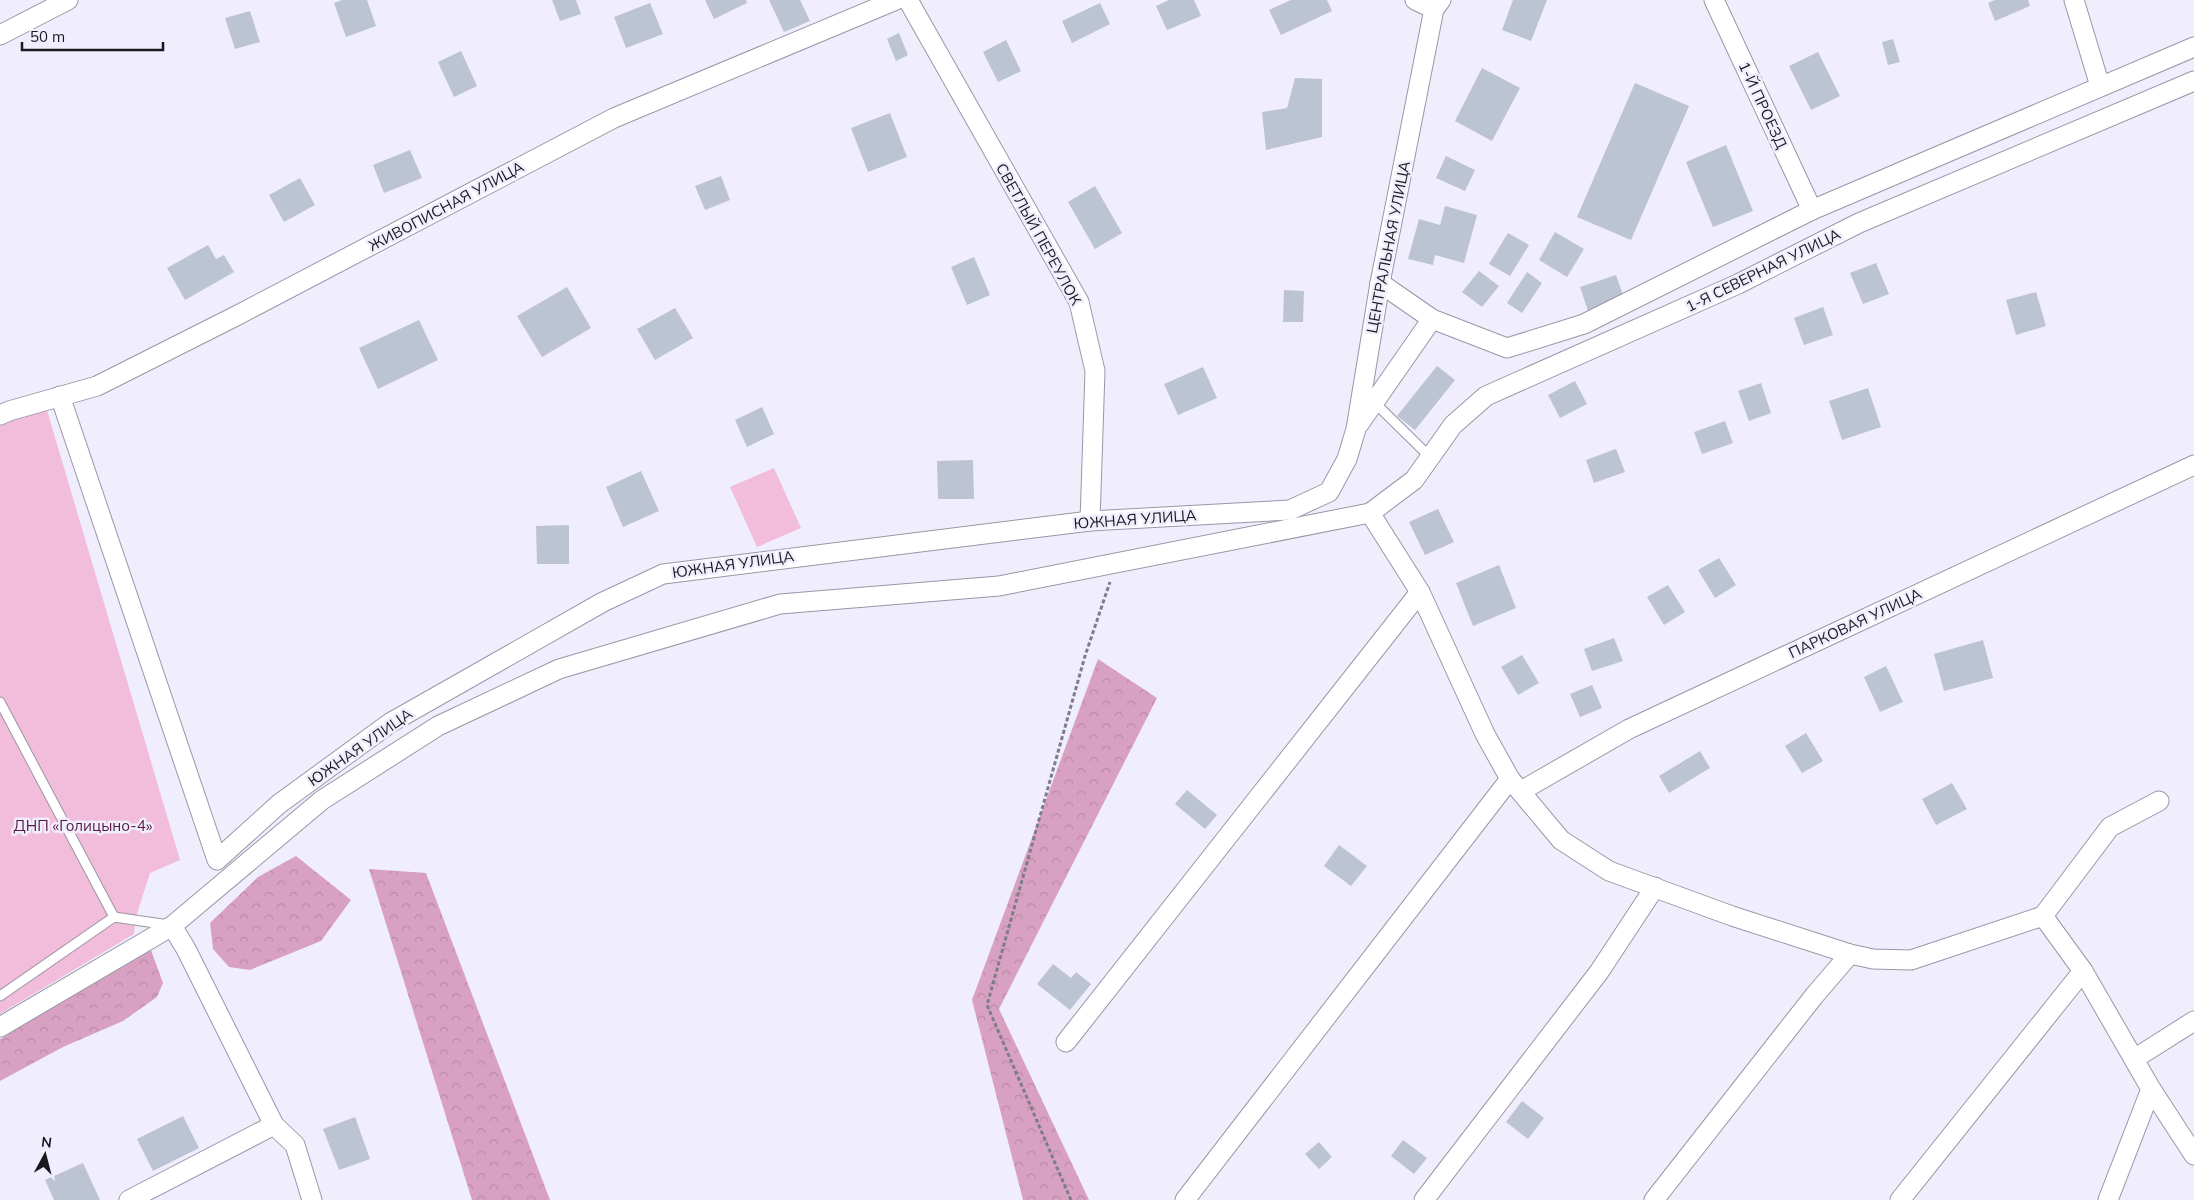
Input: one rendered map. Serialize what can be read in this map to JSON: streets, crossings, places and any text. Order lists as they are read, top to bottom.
{
  "streets": {
    "street": [
      "1-Й ПРОЕЗД",
      "ЖИВОПИСНАЯ УЛИЦА",
      "СВЕТЛЫЙ ПЕРЕУЛОК",
      "ЦЕНТРАЛЬНАЯ УЛИЦА",
      "1-Я СЕВЕРНАЯ УЛИЦА",
      "ЮЖНАЯ УЛИЦА",
      "ПАРКОВАЯ УЛИЦА"
    ]
  },
  "crossings": [
    ["ЖИВОПИСНАЯ УЛИЦА", "ЮЖНАЯ УЛИЦА"],
    ["СВЕТЛЫЙ ПЕРЕУЛОК", "ЮЖНАЯ УЛИЦА"],
    ["ЦЕНТРАЛЬНАЯ УЛИЦА", "ЮЖНАЯ УЛИЦА"]
  ],
  "parks": ["ДНП «Голицыно-4»"],
  "scale_bar": "50 m",
  "north": "top"
}
